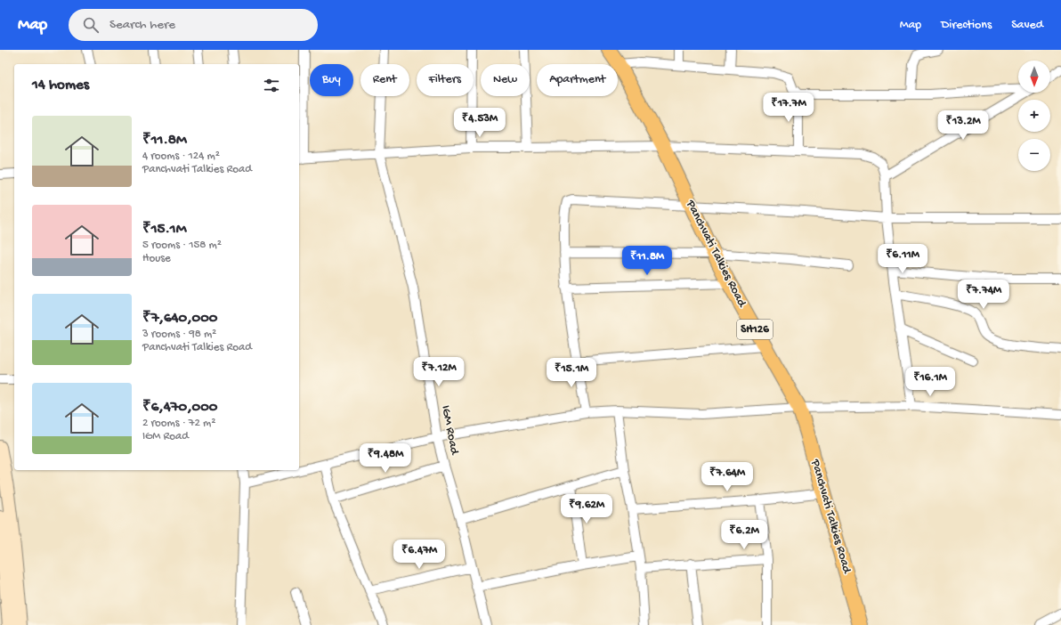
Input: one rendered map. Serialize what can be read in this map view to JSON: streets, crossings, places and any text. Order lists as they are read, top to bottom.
{
  "streets": {
    "main road": ["Panchvati Talkies Road", "SH126"],
    "street": ["IGM Road"]
  },
  "north": "bottom",
  "page": {
    "header": "Map",
    "search": "Search here",
    "nav": ["Map", "Directions", "Saved"],
    "map_buttons": ["+", "−"],
    "chip": [
      "Buy",
      "Rent",
      "Filters",
      "New",
      "Apartment"
    ],
    "heading": "14 homes",
    "price": [
      "₹17.7M",
      "₹4.53M",
      "₹13.2M",
      "₹6.11M",
      "₹11.8M",
      "₹7.74M",
      "₹7.12M",
      "₹15.1M",
      "₹16.1M",
      "₹9.48M",
      "₹7.64M",
      "₹9.62M",
      "₹6.2M",
      "₹6.47M"
    ],
    "list": [
      {
        "name": "₹11.8M",
        "note": "4 rooms · 124 m² · Panchvati Talkies Road"
      },
      {
        "name": "₹15.1M",
        "note": "5 rooms · 158 m² · House"
      },
      {
        "name": "₹7,640,000",
        "note": "3 rooms · 98 m² · Panchvati Talkies Road"
      },
      {
        "name": "₹6,470,000",
        "note": "2 rooms · 72 m² · IGM Road"
      }
    ]
  }
}
